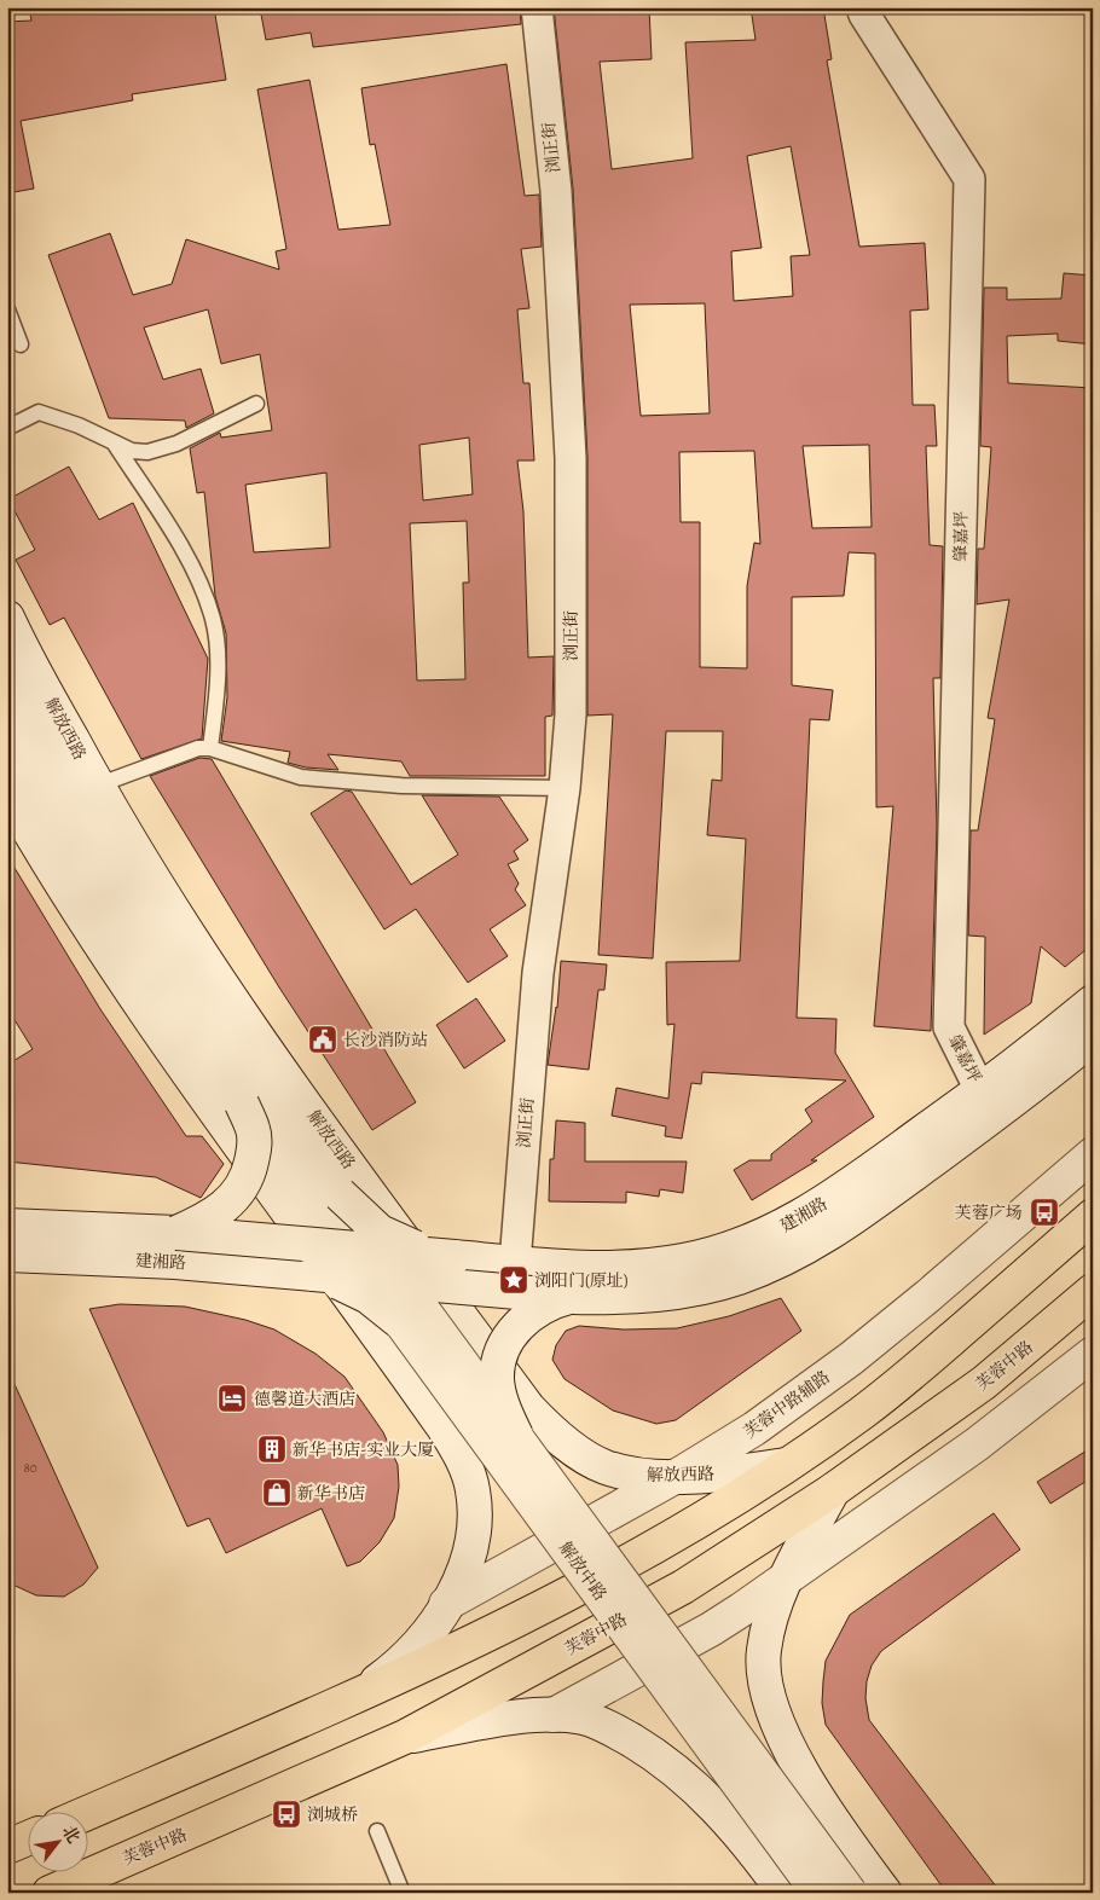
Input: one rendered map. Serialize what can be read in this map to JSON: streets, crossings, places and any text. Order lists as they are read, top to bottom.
{
  "streets": {
    "main road": [
      "解放西路",
      "建湘路",
      "芙蓉中路",
      "芙蓉中路辅路",
      "解放中路"
    ],
    "street": ["浏正街", "肇嘉坪"]
  },
  "crossings": [
    ["浏正街", "建湘路"],
    ["肇嘉坪", "建湘路"],
    ["解放西路", "建湘路"],
    ["解放西路", "芙蓉中路辅路"],
    ["解放西路", "解放中路"],
    ["建湘路", "解放中路"]
  ],
  "places": {
    "public building": ["长沙消防站"],
    "bus stop": ["芙蓉广场", "浏城桥"],
    "place": ["浏阳门(原址)"],
    "hotel": ["德馨道大酒店"],
    "building": ["新华书店-实业大厦"],
    "shop": ["新华书店"]
  },
  "house_numbers": ["80"],
  "north": "top right"
}
